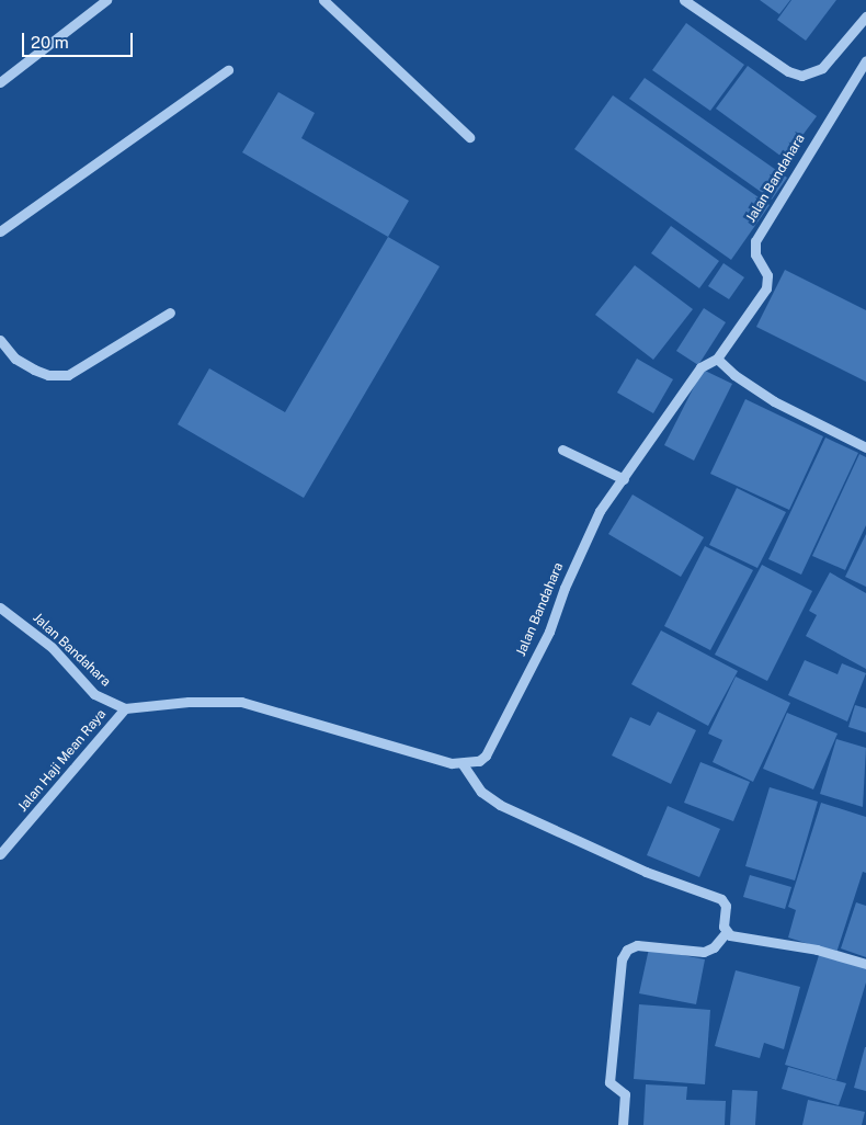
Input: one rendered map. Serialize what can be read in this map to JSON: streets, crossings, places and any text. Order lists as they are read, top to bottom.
{
  "streets": {
    "street": ["Jalan Bandahara", "Jalan Haji Mean Raya"]
  },
  "crossings": [
    ["Jalan Bandahara", "Jalan Haji Mean Raya"]
  ],
  "scale_bar": "20 m"
}
